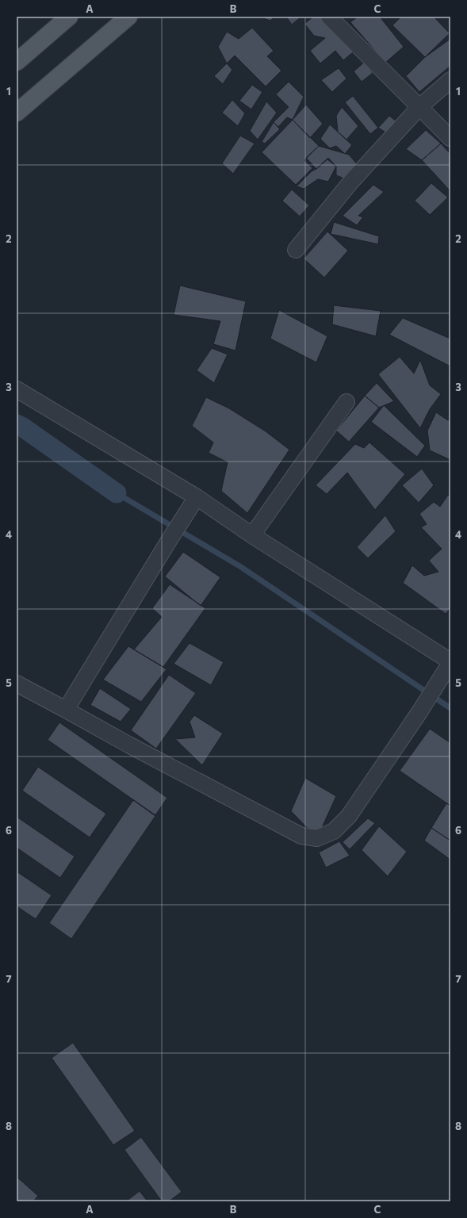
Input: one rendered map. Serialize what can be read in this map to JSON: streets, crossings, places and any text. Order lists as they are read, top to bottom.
{
  "grid": {
    "columns": ["A", "B", "C"],
    "rows": [
      "1",
      "2",
      "3",
      "4",
      "5",
      "6",
      "7",
      "8"
    ]
  }
}
